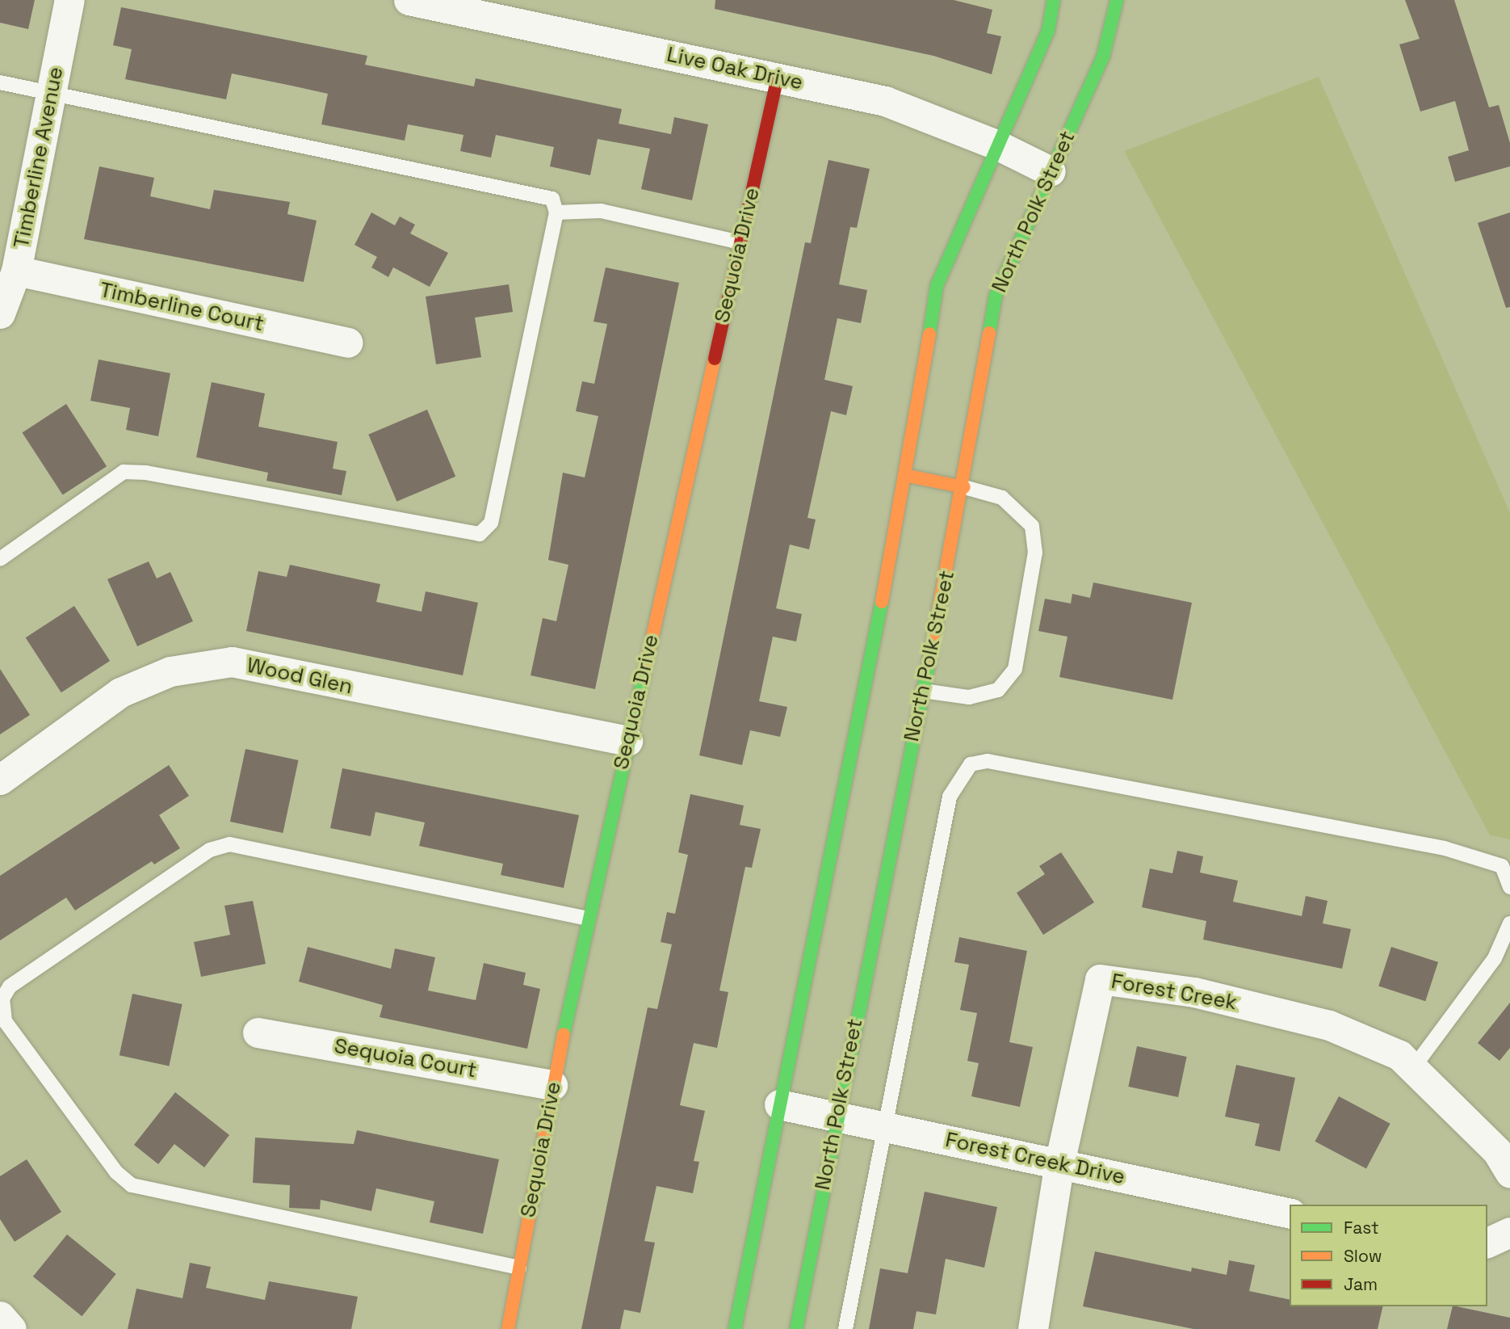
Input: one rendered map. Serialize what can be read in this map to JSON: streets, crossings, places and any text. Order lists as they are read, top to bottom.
{
  "streets": {
    "main road": ["North Polk Street", "Sequoia Drive"],
    "street": [
      "Live Oak Drive",
      "Timberline Avenue",
      "Timberline Court",
      "Wood Glen",
      "Forest Creek",
      "Sequoia Court",
      "Forest Creek Drive"
    ]
  },
  "crossings": [
    ["Live Oak Drive", "North Polk Street"],
    ["Live Oak Drive", "Sequoia Drive"],
    ["Timberline Avenue", "Timberline Court"],
    ["North Polk Street", "Forest Creek Drive"],
    ["Sequoia Drive", "Wood Glen"],
    ["Sequoia Drive", "Sequoia Court"],
    ["Forest Creek", "Forest Creek Drive"]
  ],
  "legend": ["Fast", "Slow", "Jam"]
}
